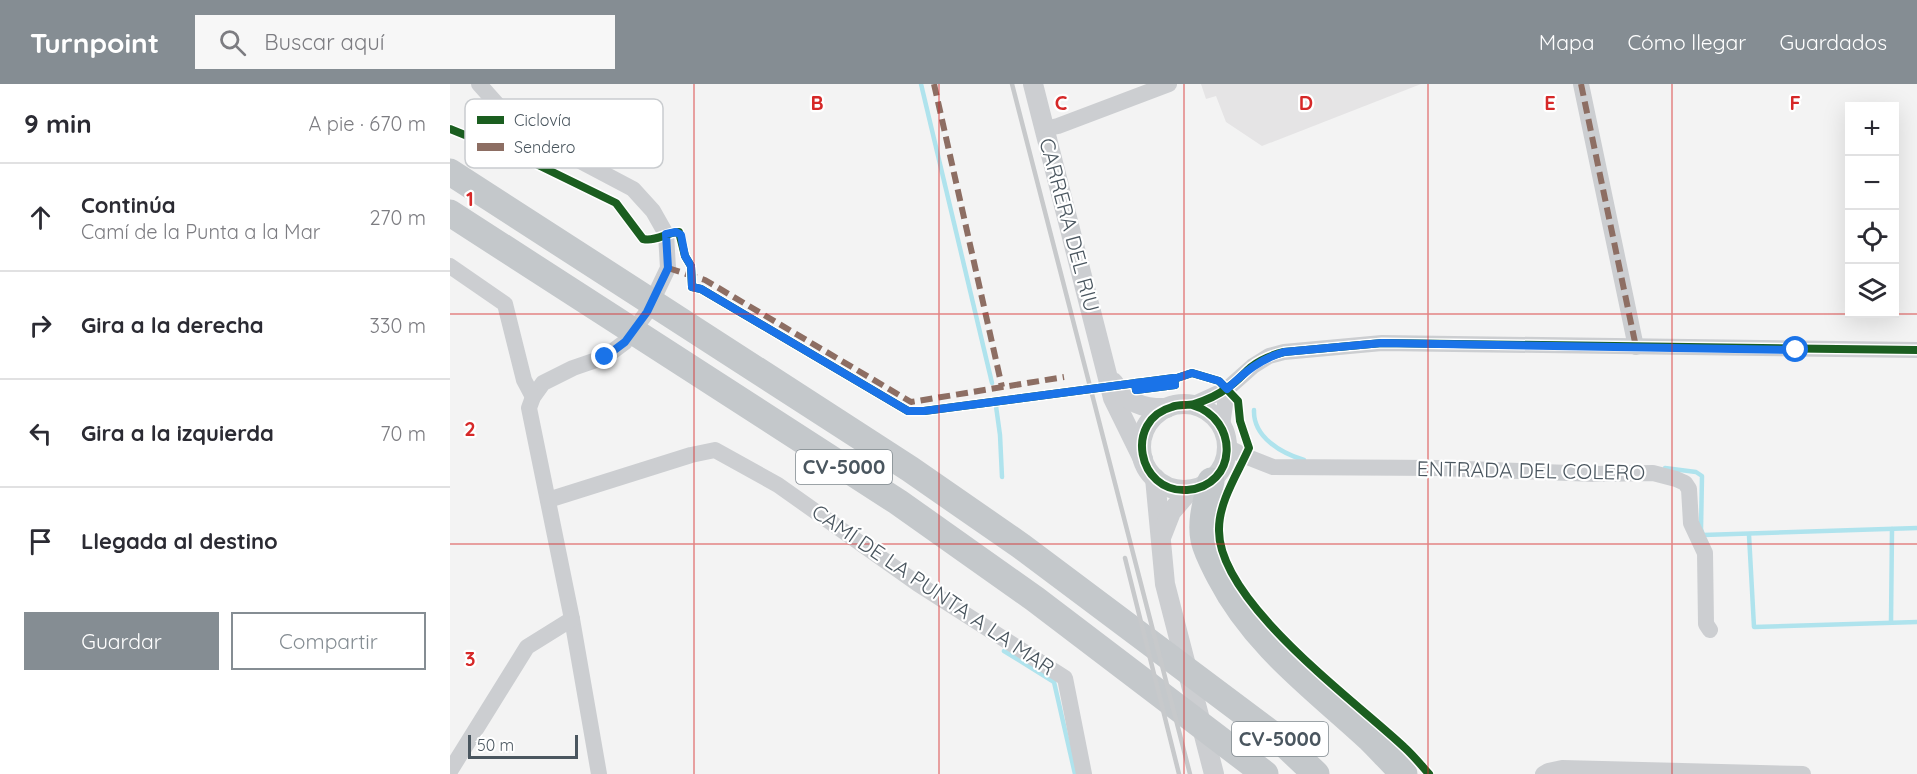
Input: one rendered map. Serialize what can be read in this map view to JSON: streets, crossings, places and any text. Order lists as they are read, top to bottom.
{
  "streets": {
    "highway": ["CV-5000"],
    "street": ["CARRERA DEL RIU", "ENTRADA DEL COLERO", "CAMÍ DE LA PUNTA A LA MAR"]
  },
  "crossings": [
    ["CARRERA DEL RIU", "ENTRADA DEL COLERO"]
  ],
  "legend": ["Ciclovía", "Sendero"],
  "scale_bar": "50 m",
  "page": {
    "header": "Turnpoint",
    "search": "Buscar aquí",
    "nav": ["Mapa", "Cómo llegar", "Guardados"],
    "heading": ["9 min", "A pie · 670 m"],
    "map_buttons": ["+", "−"],
    "list": [
      ["Continúa", "Camí de la Punta a la Mar", "270 m"],
      ["Gira a la derecha", "330 m"],
      ["Gira a la izquierda", "70 m"],
      "Llegada al destino"
    ],
    "buttons": ["Guardar", "Compartir"],
    "scale": "50 m"
  },
  "grid": {
    "columns": [
      "B",
      "C",
      "D",
      "E",
      "F"
    ],
    "rows": ["1", "2", "3"]
  }
}
